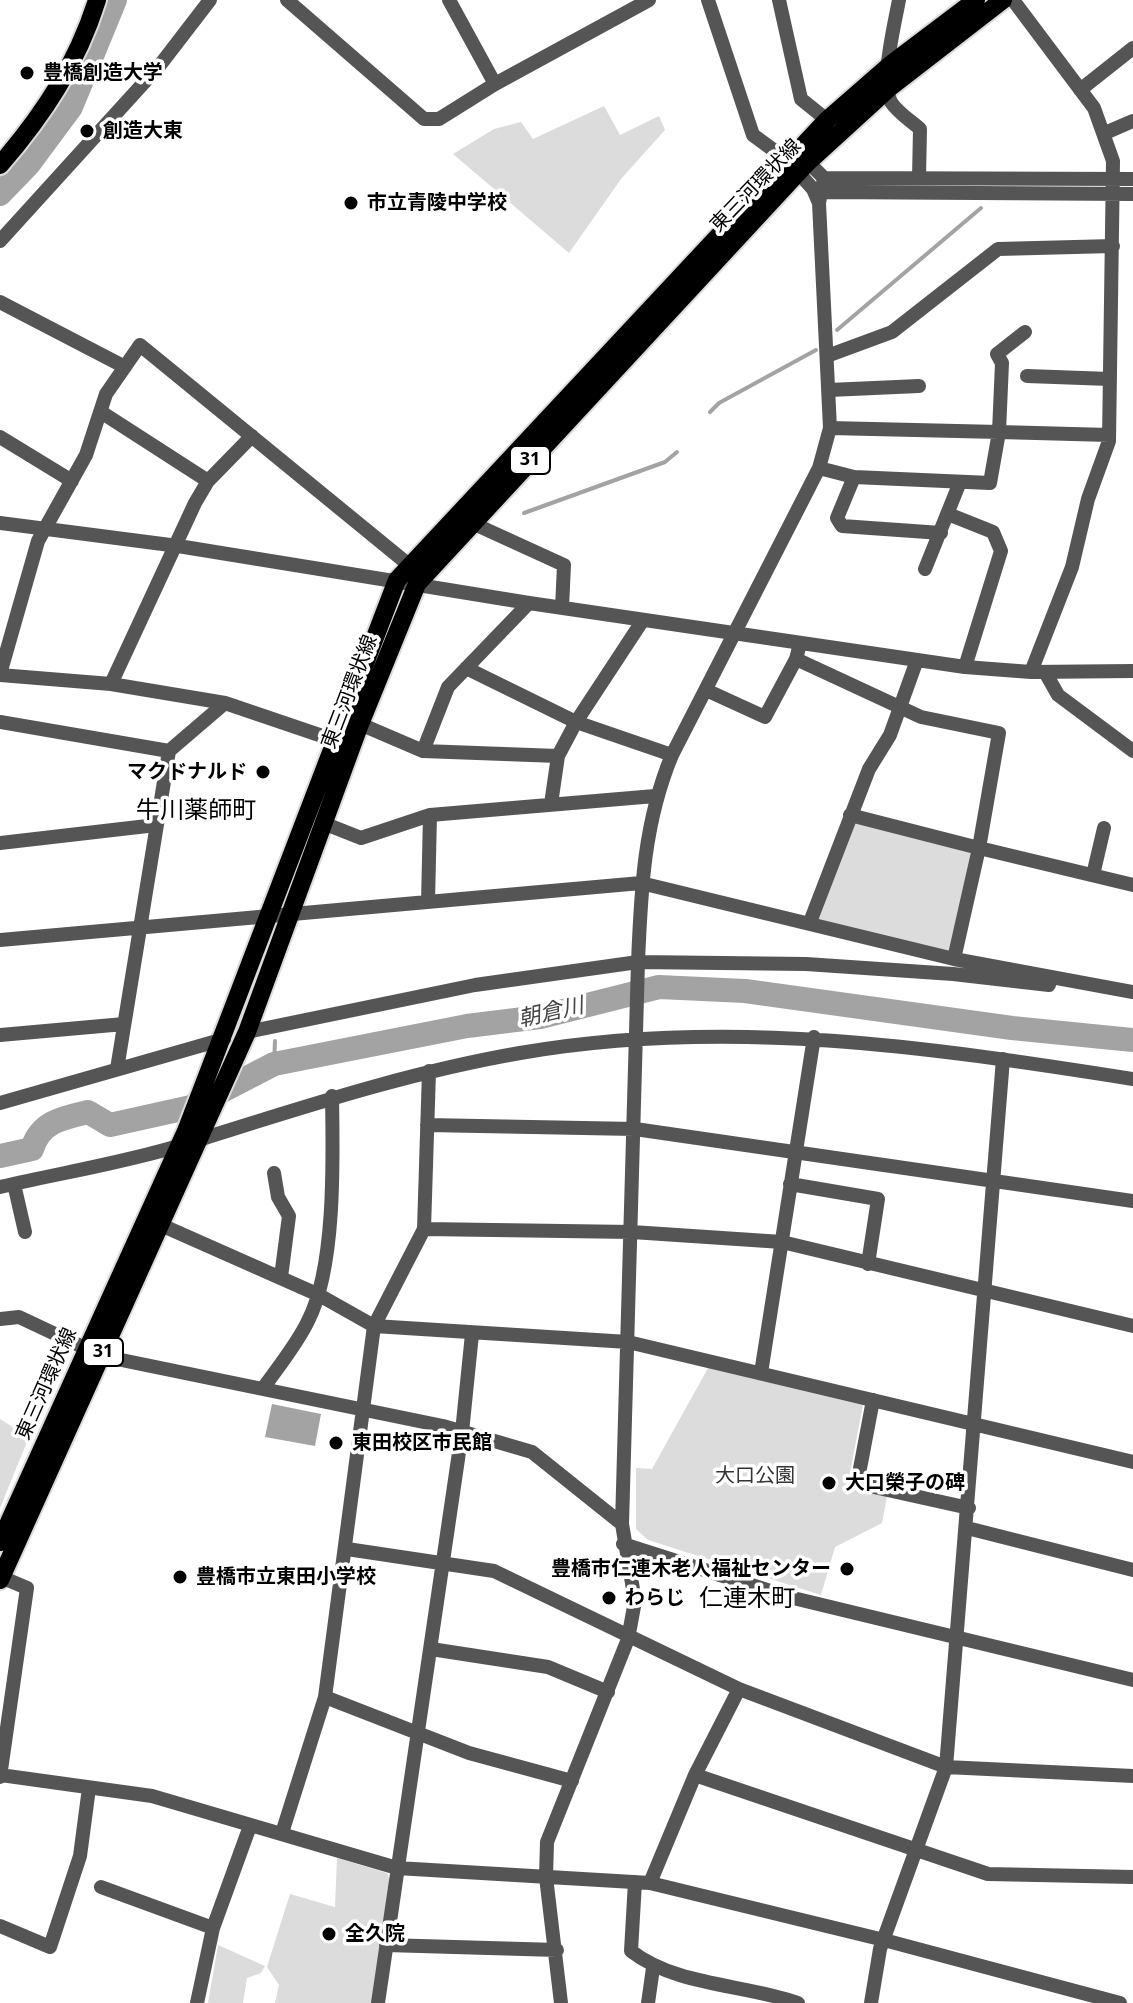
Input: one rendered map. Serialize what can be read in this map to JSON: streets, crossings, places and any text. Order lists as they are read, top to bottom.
{
  "streets": {
    "main road": ["東三河環状線", "31"]
  },
  "districts": ["牛川薬師町", "仁連木町"],
  "water": ["朝倉川"],
  "parks": ["大口公園"],
  "places": [
    "豊橋創造大学",
    "創造大東",
    "市立青陵中学校",
    "マクドナルド",
    "東田校区市民館",
    "大口榮子の碑",
    "豊橋市仁連木老人福祉センター",
    "豊橋市立東田小学校",
    "わらじ",
    "全久院"
  ]
}
